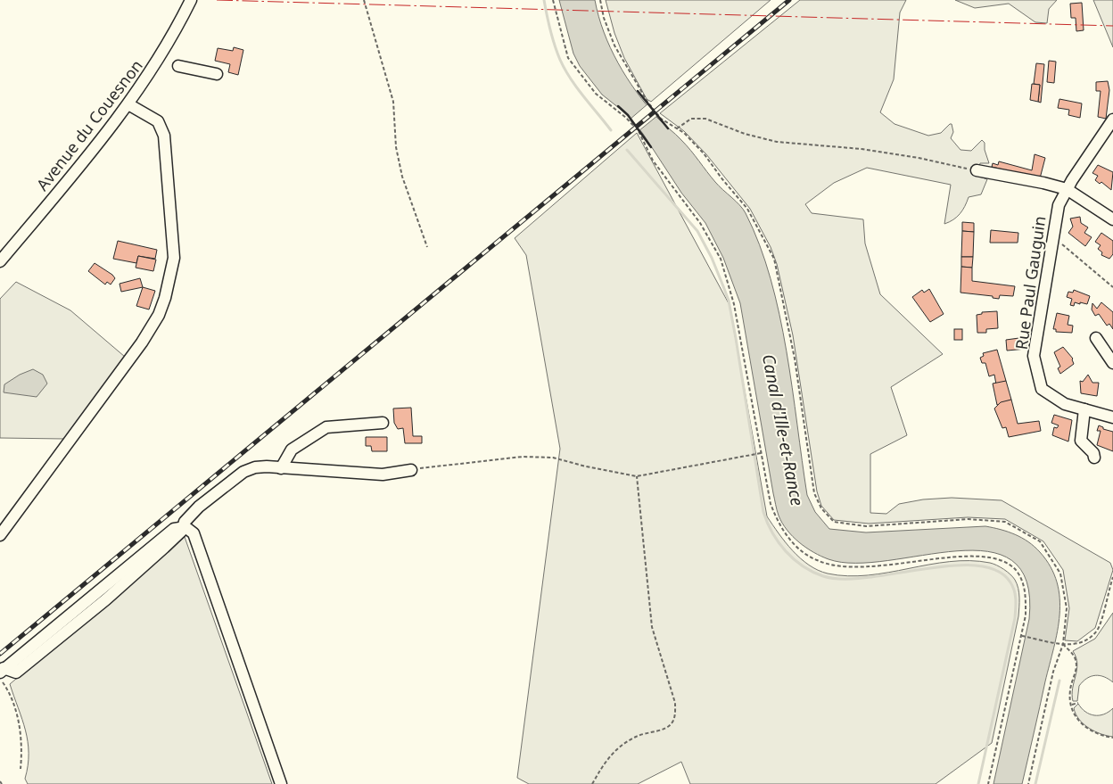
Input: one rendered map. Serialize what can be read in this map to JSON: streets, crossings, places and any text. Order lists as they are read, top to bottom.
{
  "streets": {
    "street": ["Avenue du Couesnon", "Rue Paul Gauguin"]
  },
  "water": ["Canal d'Ille-et-Rance"]
}
